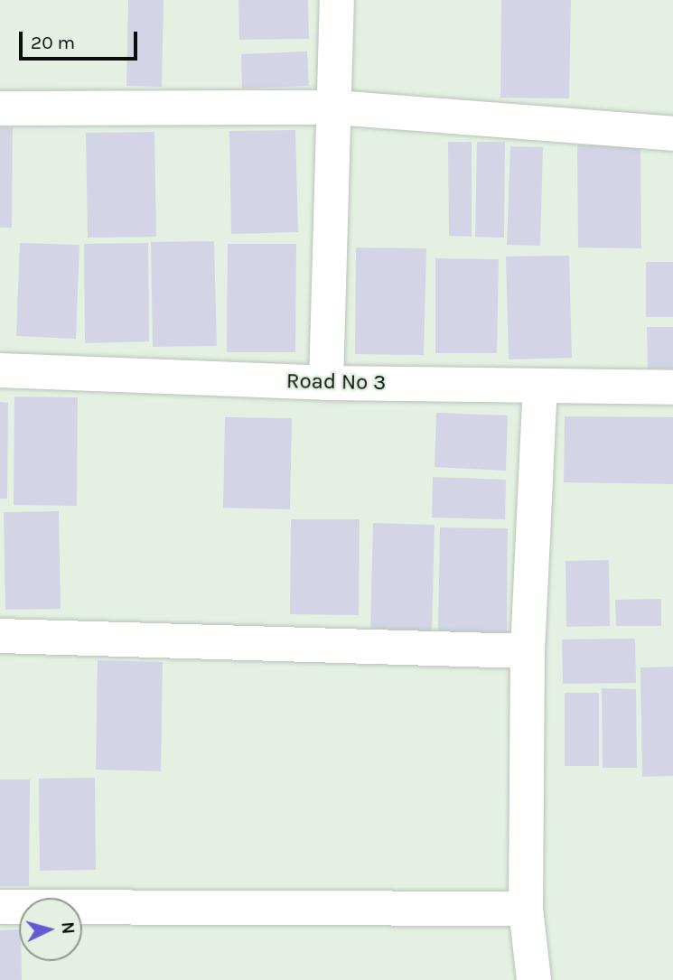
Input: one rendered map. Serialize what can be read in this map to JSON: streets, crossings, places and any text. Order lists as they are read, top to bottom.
{
  "streets": {
    "street": ["Road No 3"]
  },
  "scale_bar": "20 m",
  "north": "right"
}
